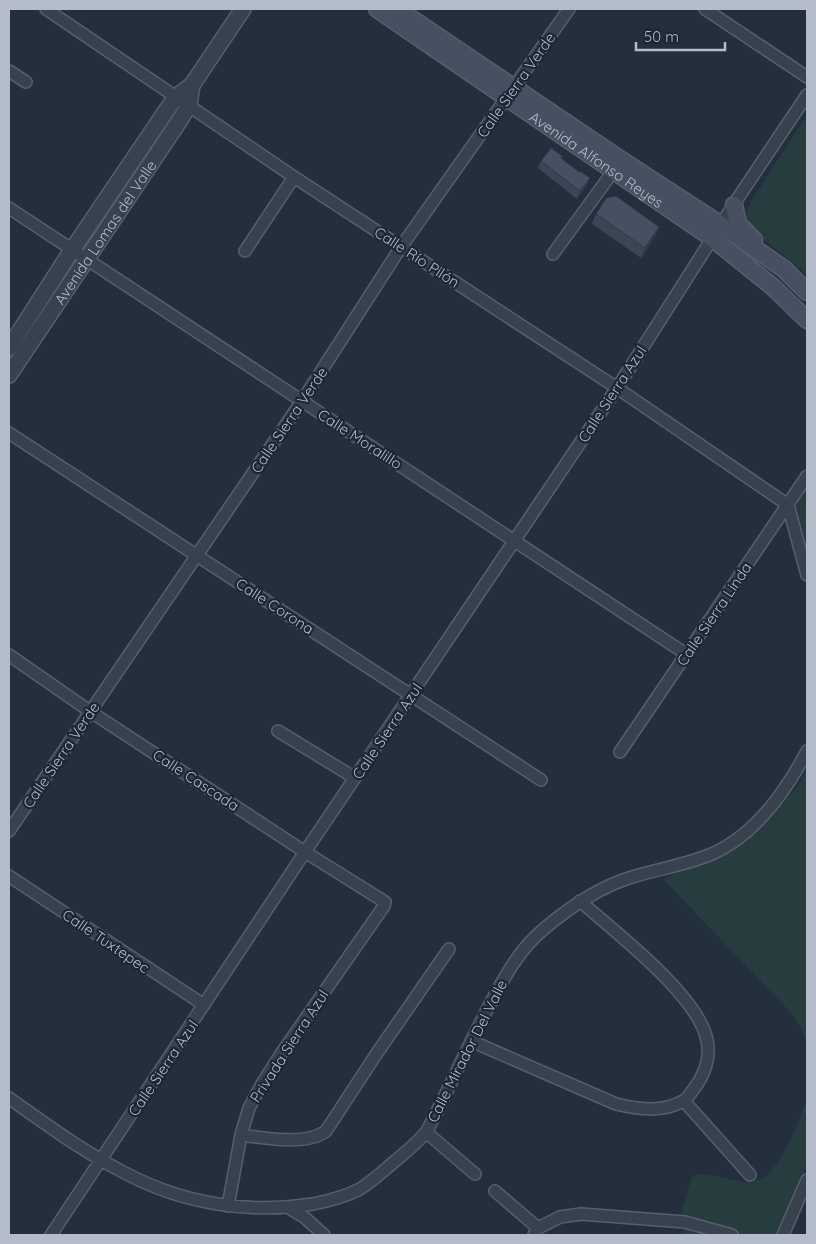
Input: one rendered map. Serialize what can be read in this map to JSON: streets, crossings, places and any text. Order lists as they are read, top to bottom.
{
  "streets": {
    "main road": ["Avenida Alfonso Reyes"],
    "street": [
      "Calle Sierra Verde",
      "Avenida Lomas del Valle",
      "Calle Río Pilón",
      "Calle Sierra Azul",
      "Calle Moralillo",
      "Calle Corona",
      "Calle Sierra Linda",
      "Calle Cascada",
      "Calle Tuxtepec",
      "Privada Sierra Azul",
      "Calle Mirador Del Valle"
    ]
  },
  "crossings": [
    ["Calle Sierra Verde", "Avenida Alfonso Reyes"],
    ["Calle Sierra Verde", "Calle Río Pilón"],
    ["Calle Sierra Verde", "Calle Moralillo"],
    ["Calle Sierra Verde", "Calle Corona"],
    ["Calle Sierra Verde", "Calle Cascada"],
    ["Avenida Alfonso Reyes", "Calle Sierra Azul"],
    ["Avenida Lomas del Valle", "Calle Río Pilón"],
    ["Avenida Lomas del Valle", "Calle Moralillo"],
    ["Calle Río Pilón", "Calle Sierra Azul"],
    ["Calle Río Pilón", "Calle Sierra Linda"],
    ["Calle Sierra Azul", "Calle Moralillo"],
    ["Calle Sierra Azul", "Calle Corona"],
    ["Calle Sierra Azul", "Calle Cascada"],
    ["Calle Sierra Azul", "Calle Tuxtepec"],
    ["Calle Sierra Azul", "Calle Mirador Del Valle"],
    ["Calle Moralillo", "Calle Sierra Linda"],
    ["Calle Cascada", "Privada Sierra Azul"],
    ["Privada Sierra Azul", "Calle Mirador Del Valle"]
  ],
  "scale_bar": "50 m"
}
